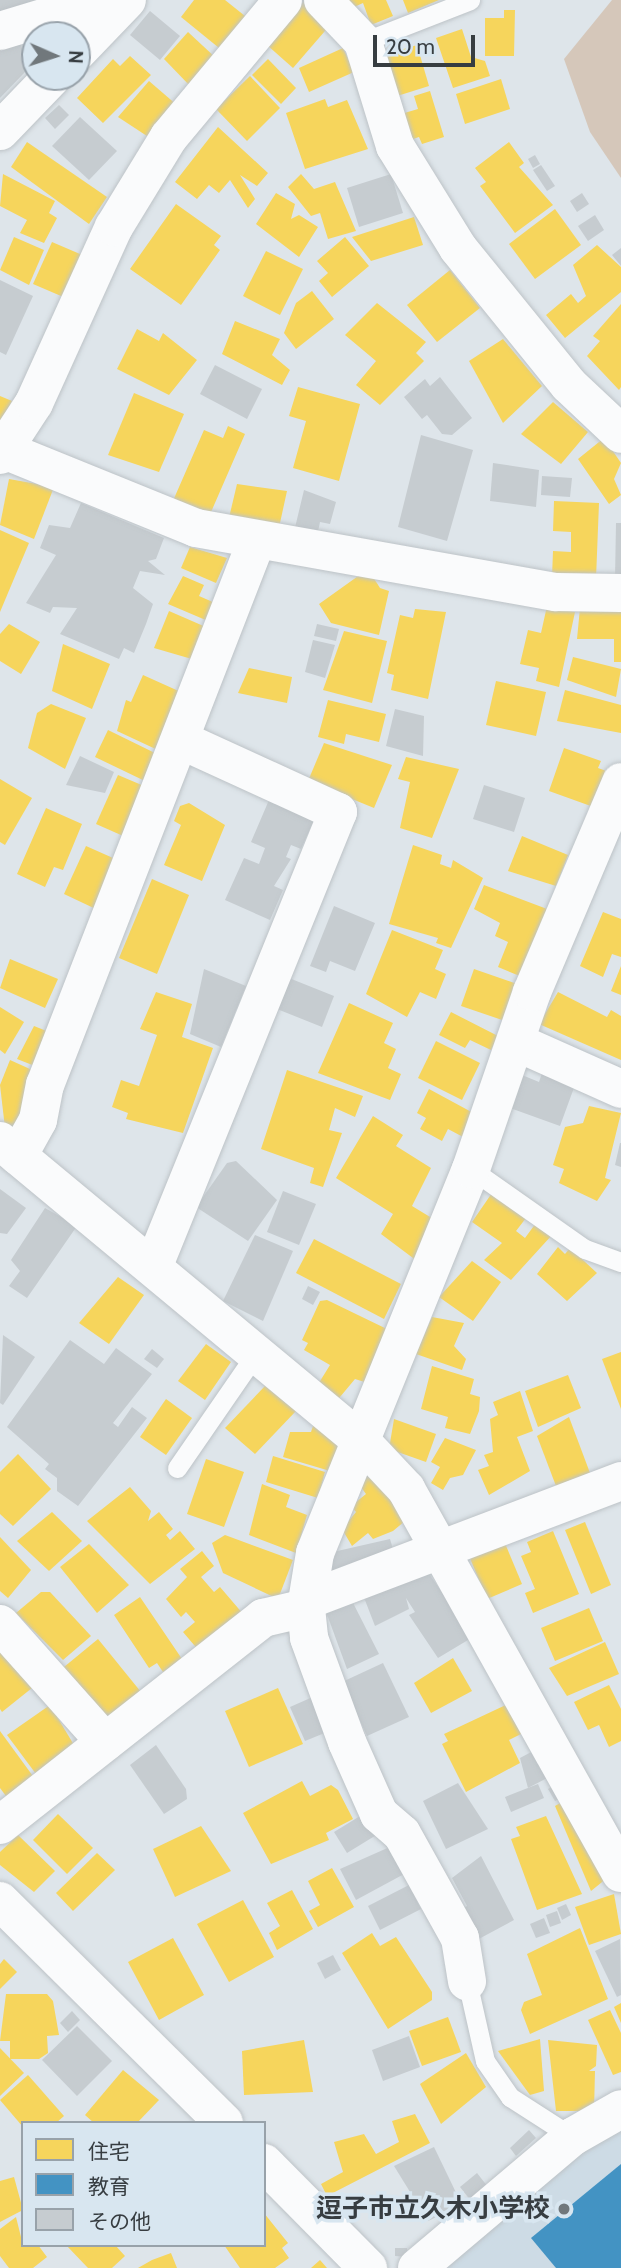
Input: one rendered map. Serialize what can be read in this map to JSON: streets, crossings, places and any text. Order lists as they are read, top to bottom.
{
  "places": ["逗子市立久木小学校"],
  "legend": ["住宅", "教育", "その他"],
  "scale_bar": "20 m",
  "north": "right"
}
